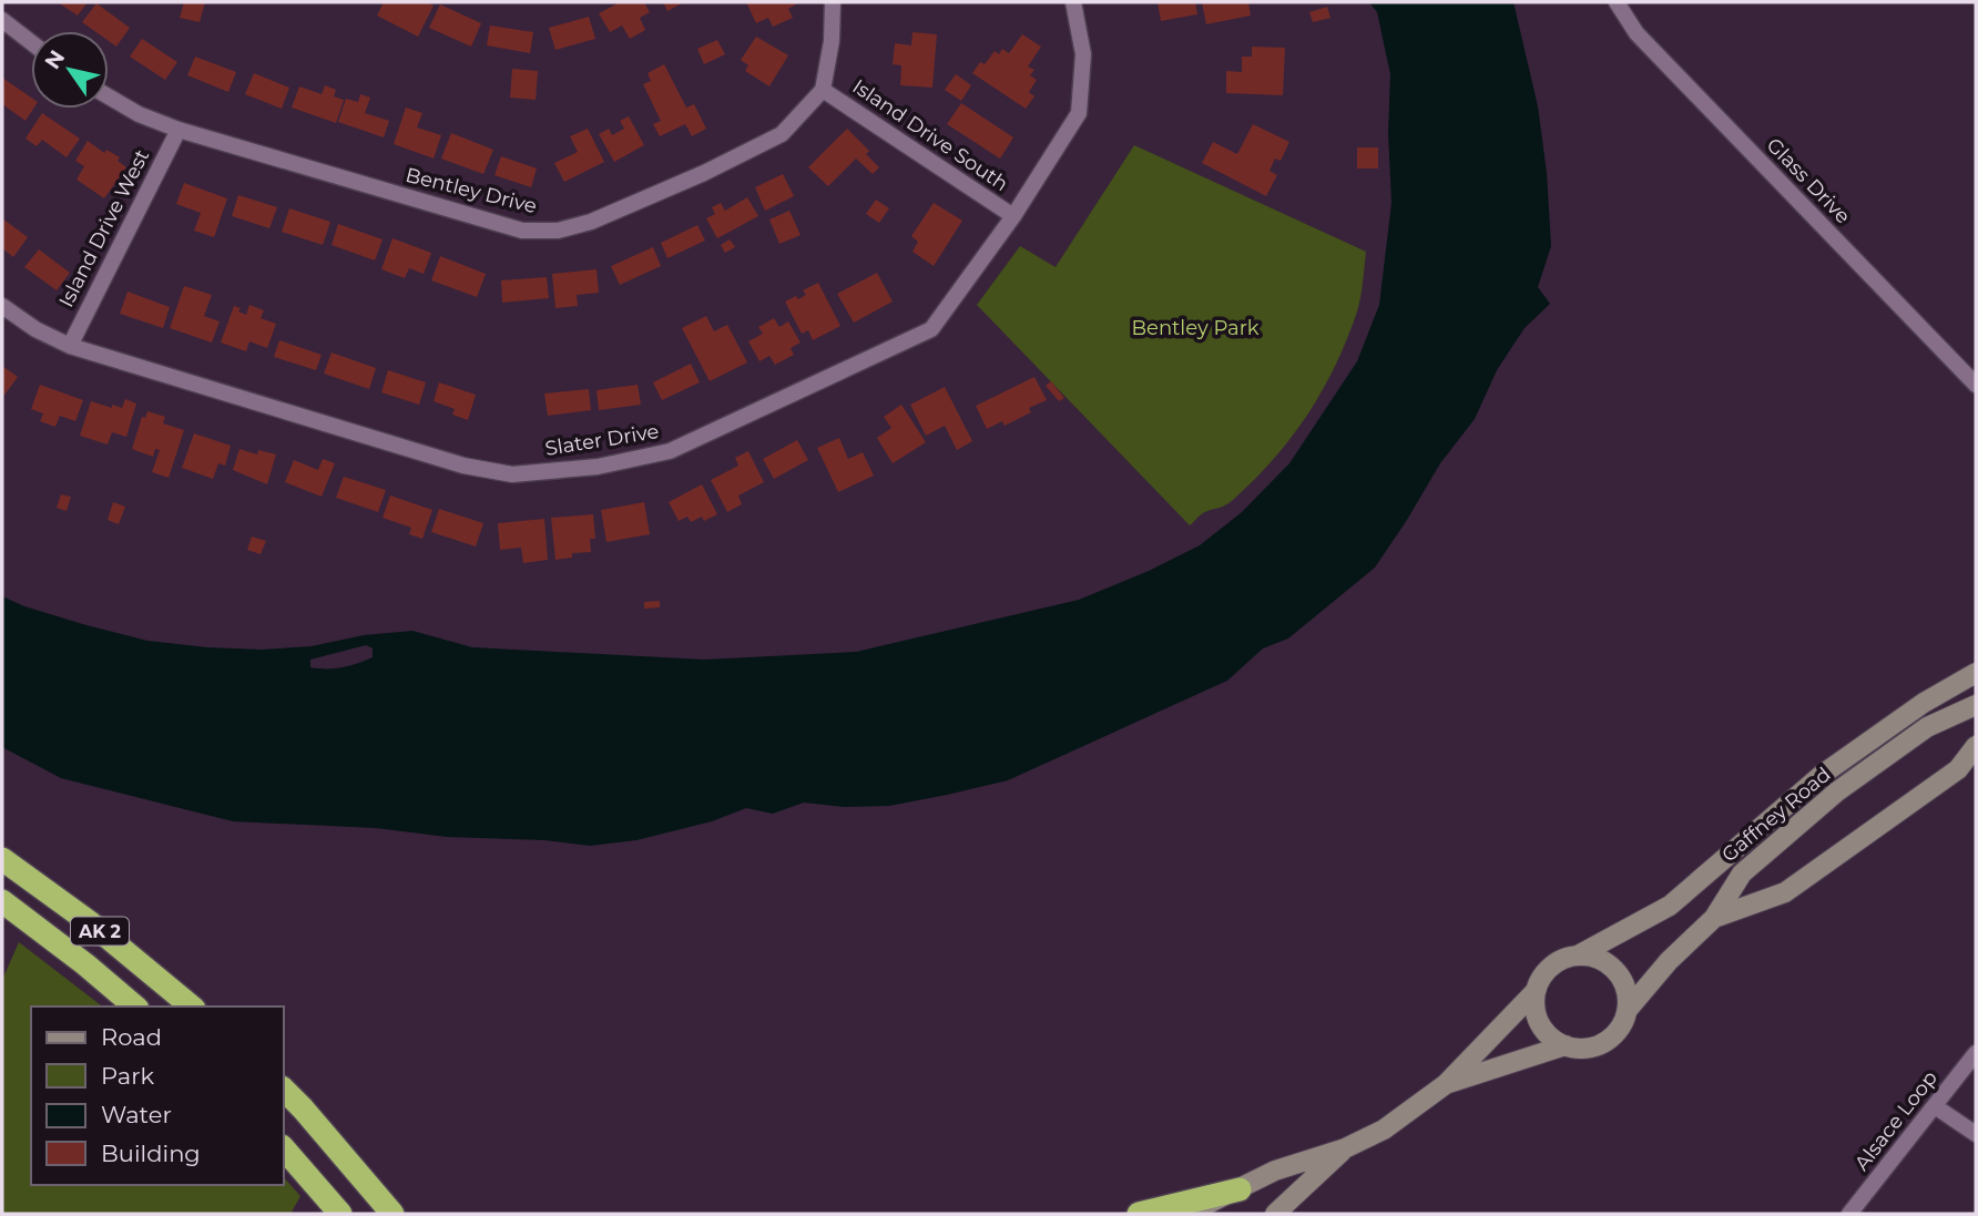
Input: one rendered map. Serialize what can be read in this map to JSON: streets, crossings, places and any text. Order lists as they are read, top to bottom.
{
  "streets": {
    "highway": ["AK 2"],
    "main road": ["Gaffney Road"],
    "street": [
      "Island Drive South",
      "Glass Drive",
      "Bentley Drive",
      "Island Drive West",
      "Slater Drive",
      "Alsace Loop"
    ]
  },
  "crossings": [
    ["Island Drive South", "Bentley Drive"],
    ["Island Drive South", "Slater Drive"],
    ["Bentley Drive", "Island Drive West"],
    ["Island Drive West", "Slater Drive"]
  ],
  "parks": ["Bentley Park"],
  "legend": [
    "Road",
    "Park",
    "Water",
    "Building"
  ],
  "north": "top left"
}
